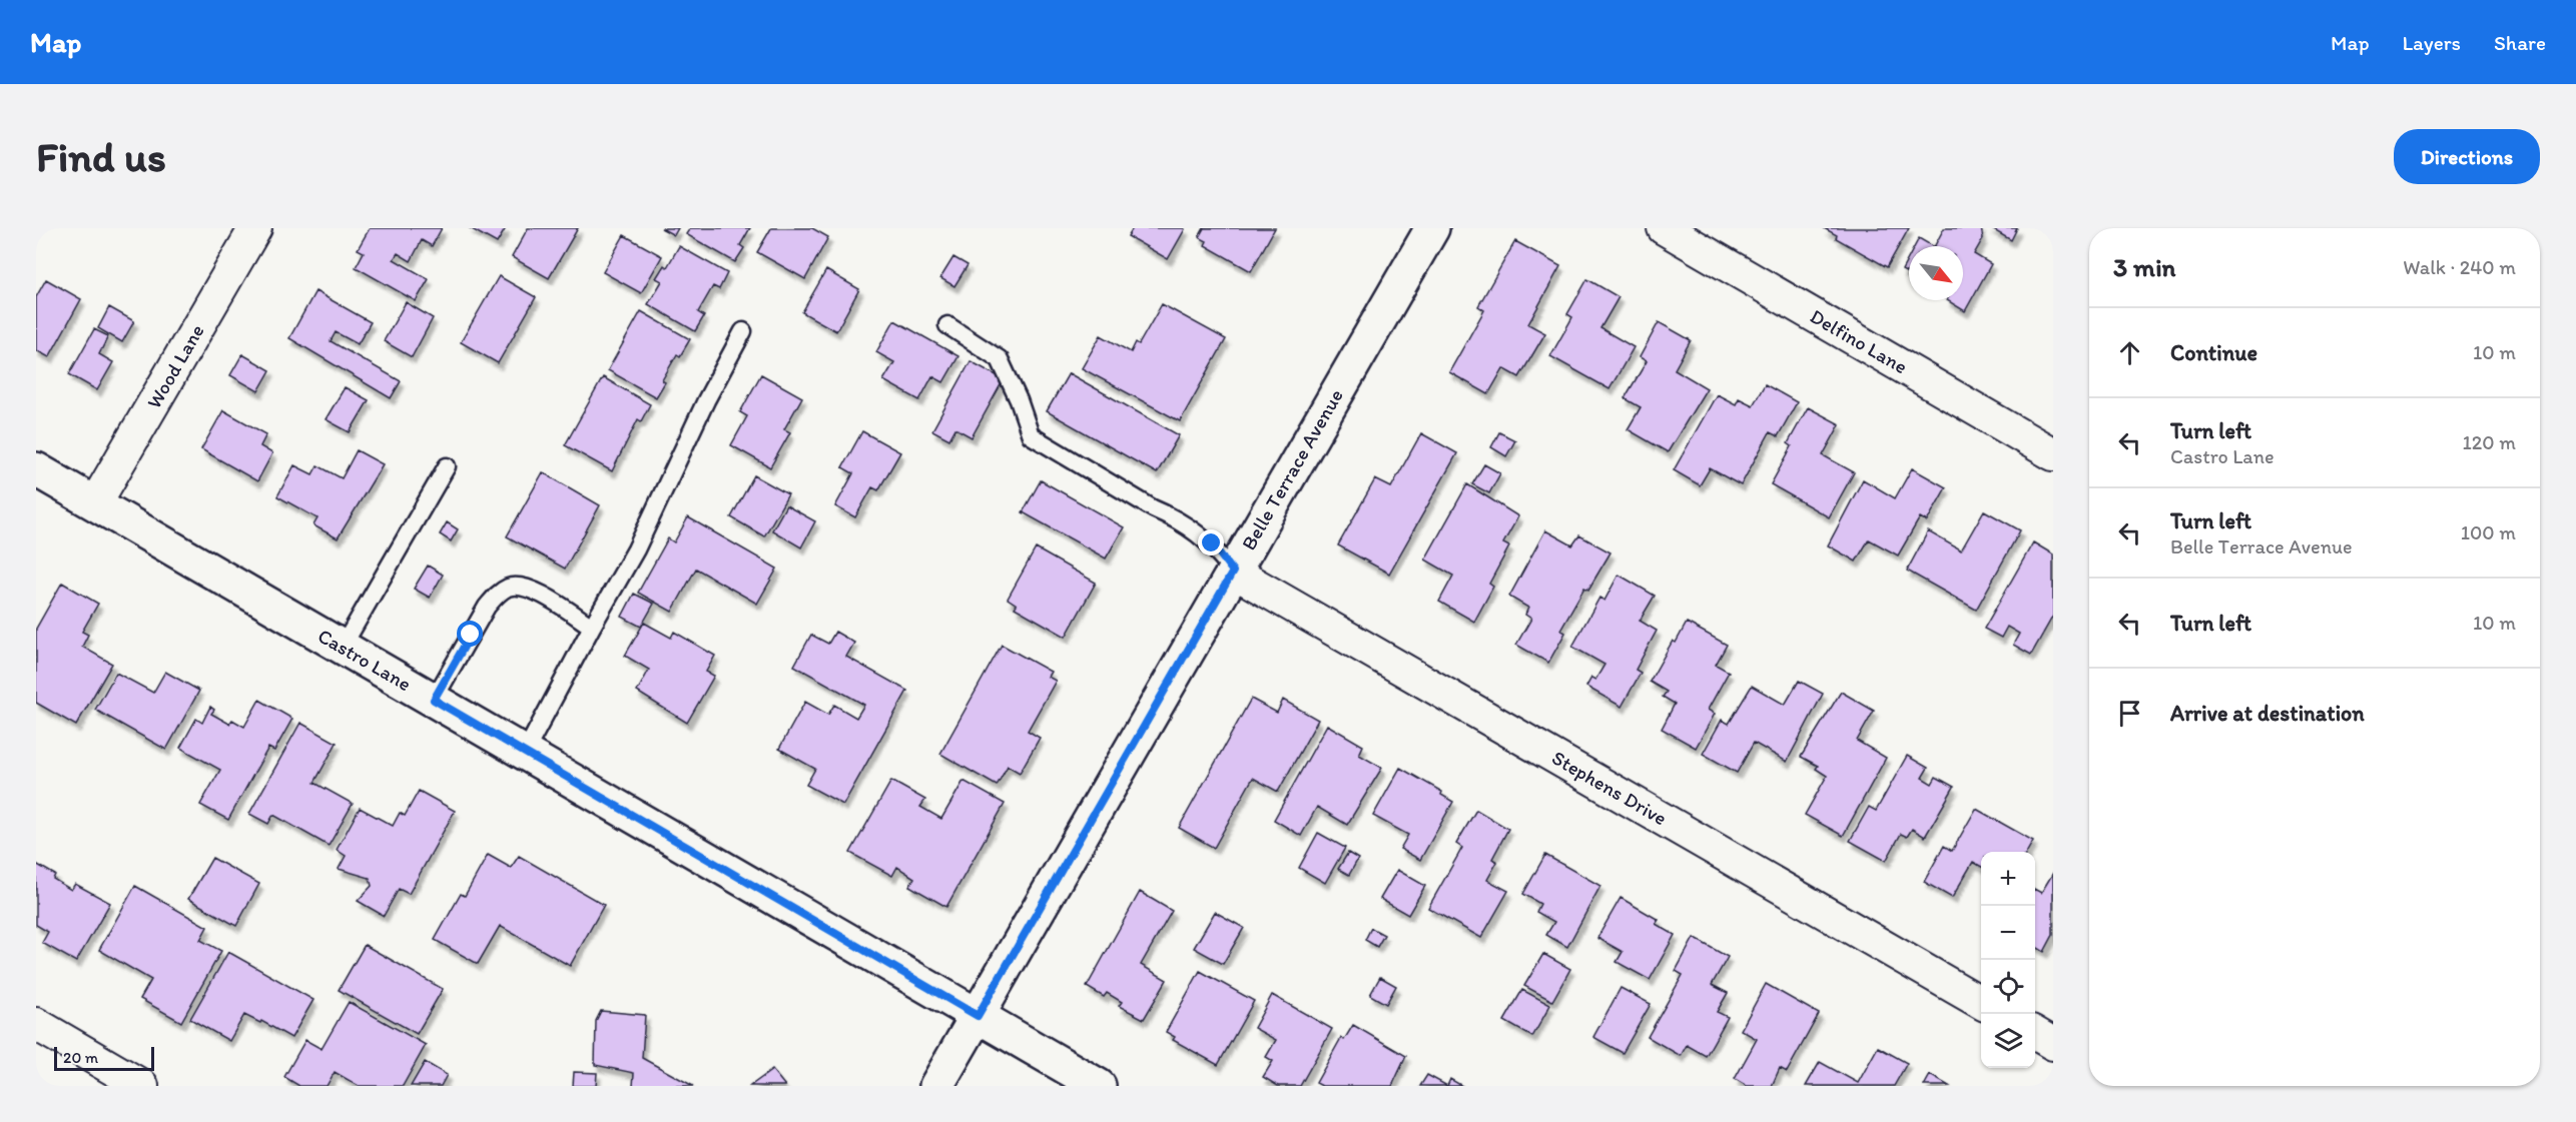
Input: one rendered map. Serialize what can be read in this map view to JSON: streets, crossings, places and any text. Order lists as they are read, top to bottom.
{
  "streets": {
    "street": [
      "Delfino Lane",
      "Wood Lane",
      "Belle Terrace Avenue",
      "Castro Lane",
      "Stephens Drive"
    ]
  },
  "crossings": [
    ["Wood Lane", "Castro Lane"],
    ["Belle Terrace Avenue", "Castro Lane"],
    ["Belle Terrace Avenue", "Stephens Drive"]
  ],
  "scale_bar": "20 m",
  "north": "bottom right",
  "page": {
    "header": "Map",
    "nav": ["Map", "Layers", "Share"],
    "buttons": "Directions",
    "title": "Find us",
    "heading": ["3 min", "Walk · 240 m"],
    "list": [
      ["Continue", "10 m"],
      ["Turn left", "Castro Lane", "120 m"],
      ["Turn left", "Belle Terrace Avenue", "100 m"],
      ["Turn left", "10 m"],
      "Arrive at destination"
    ],
    "map_buttons": ["+", "−"],
    "scale": "20 m"
  }
}
